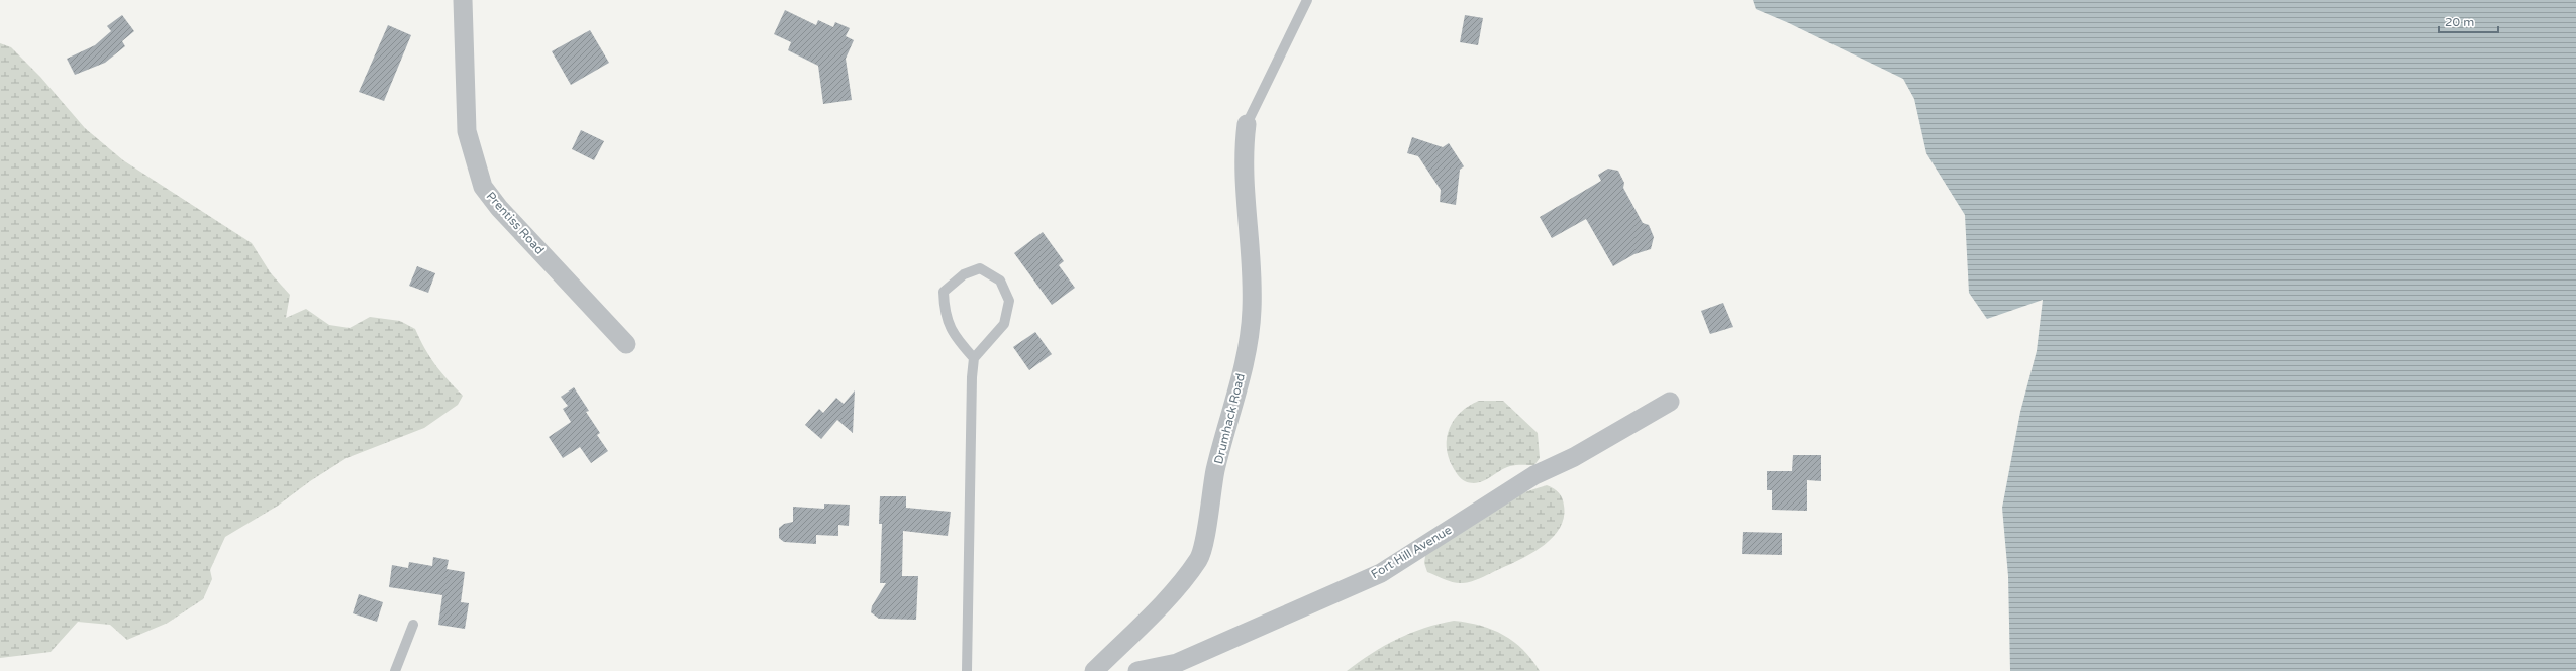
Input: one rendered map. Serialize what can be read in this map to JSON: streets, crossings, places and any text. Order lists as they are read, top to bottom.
{
  "streets": {
    "street": ["Prentiss Road", "Drumhack Road", "Fort Hill Avenue"]
  },
  "scale_bar": "20 m"
}
